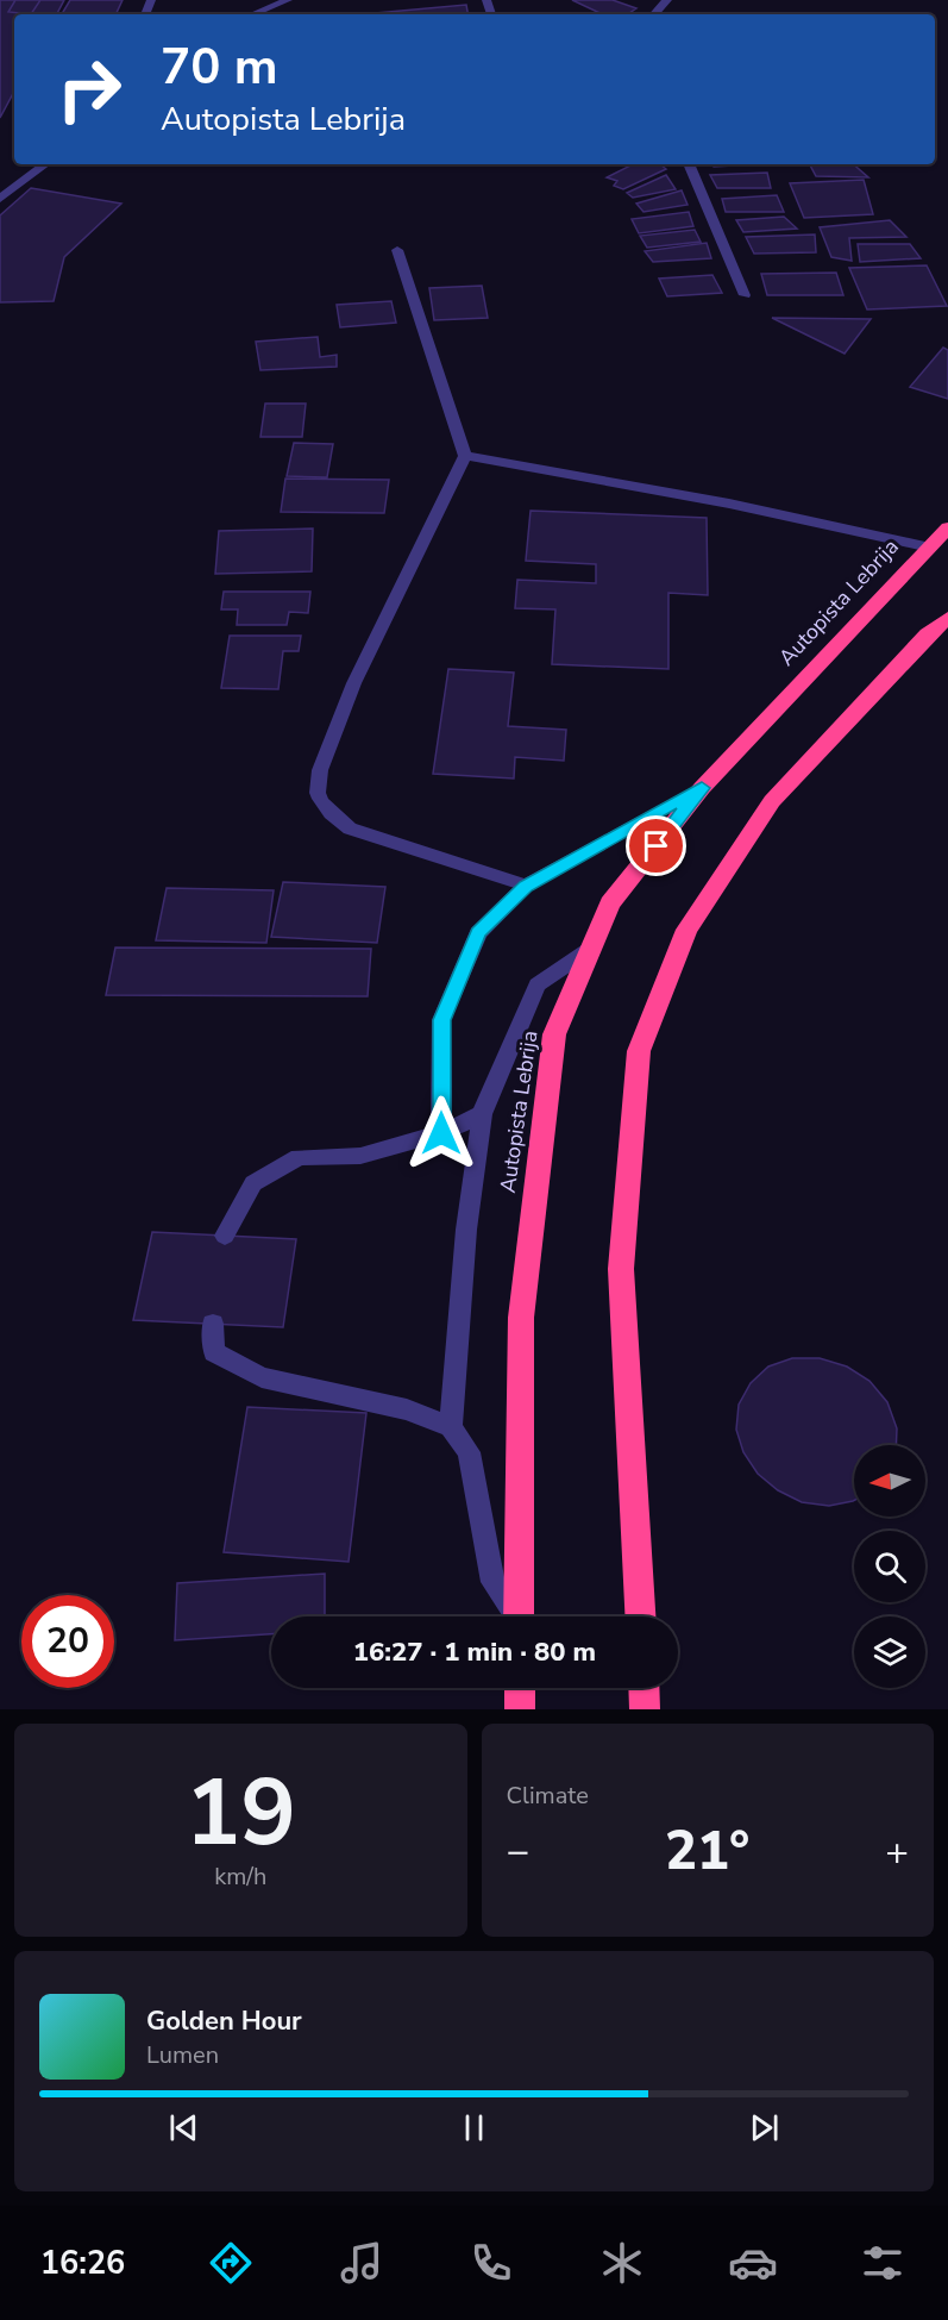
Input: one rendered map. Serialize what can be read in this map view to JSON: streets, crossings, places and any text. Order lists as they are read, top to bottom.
{
  "streets": {
    "highway": ["Autopista Lebrija"]
  },
  "north": "left",
  "page": {
    "turn": ["70 m", "Autopista Lebrija"],
    "limit": "20",
    "trip": "16:27 · 1 min · 80 m",
    "tile": [
      ["19", "km/h"],
      "Climate"
    ],
    "heat": ["−", "21°", "+"],
    "song": ["Golden Hour", "Lumen"],
    "tabs": "16:26"
  }
}
